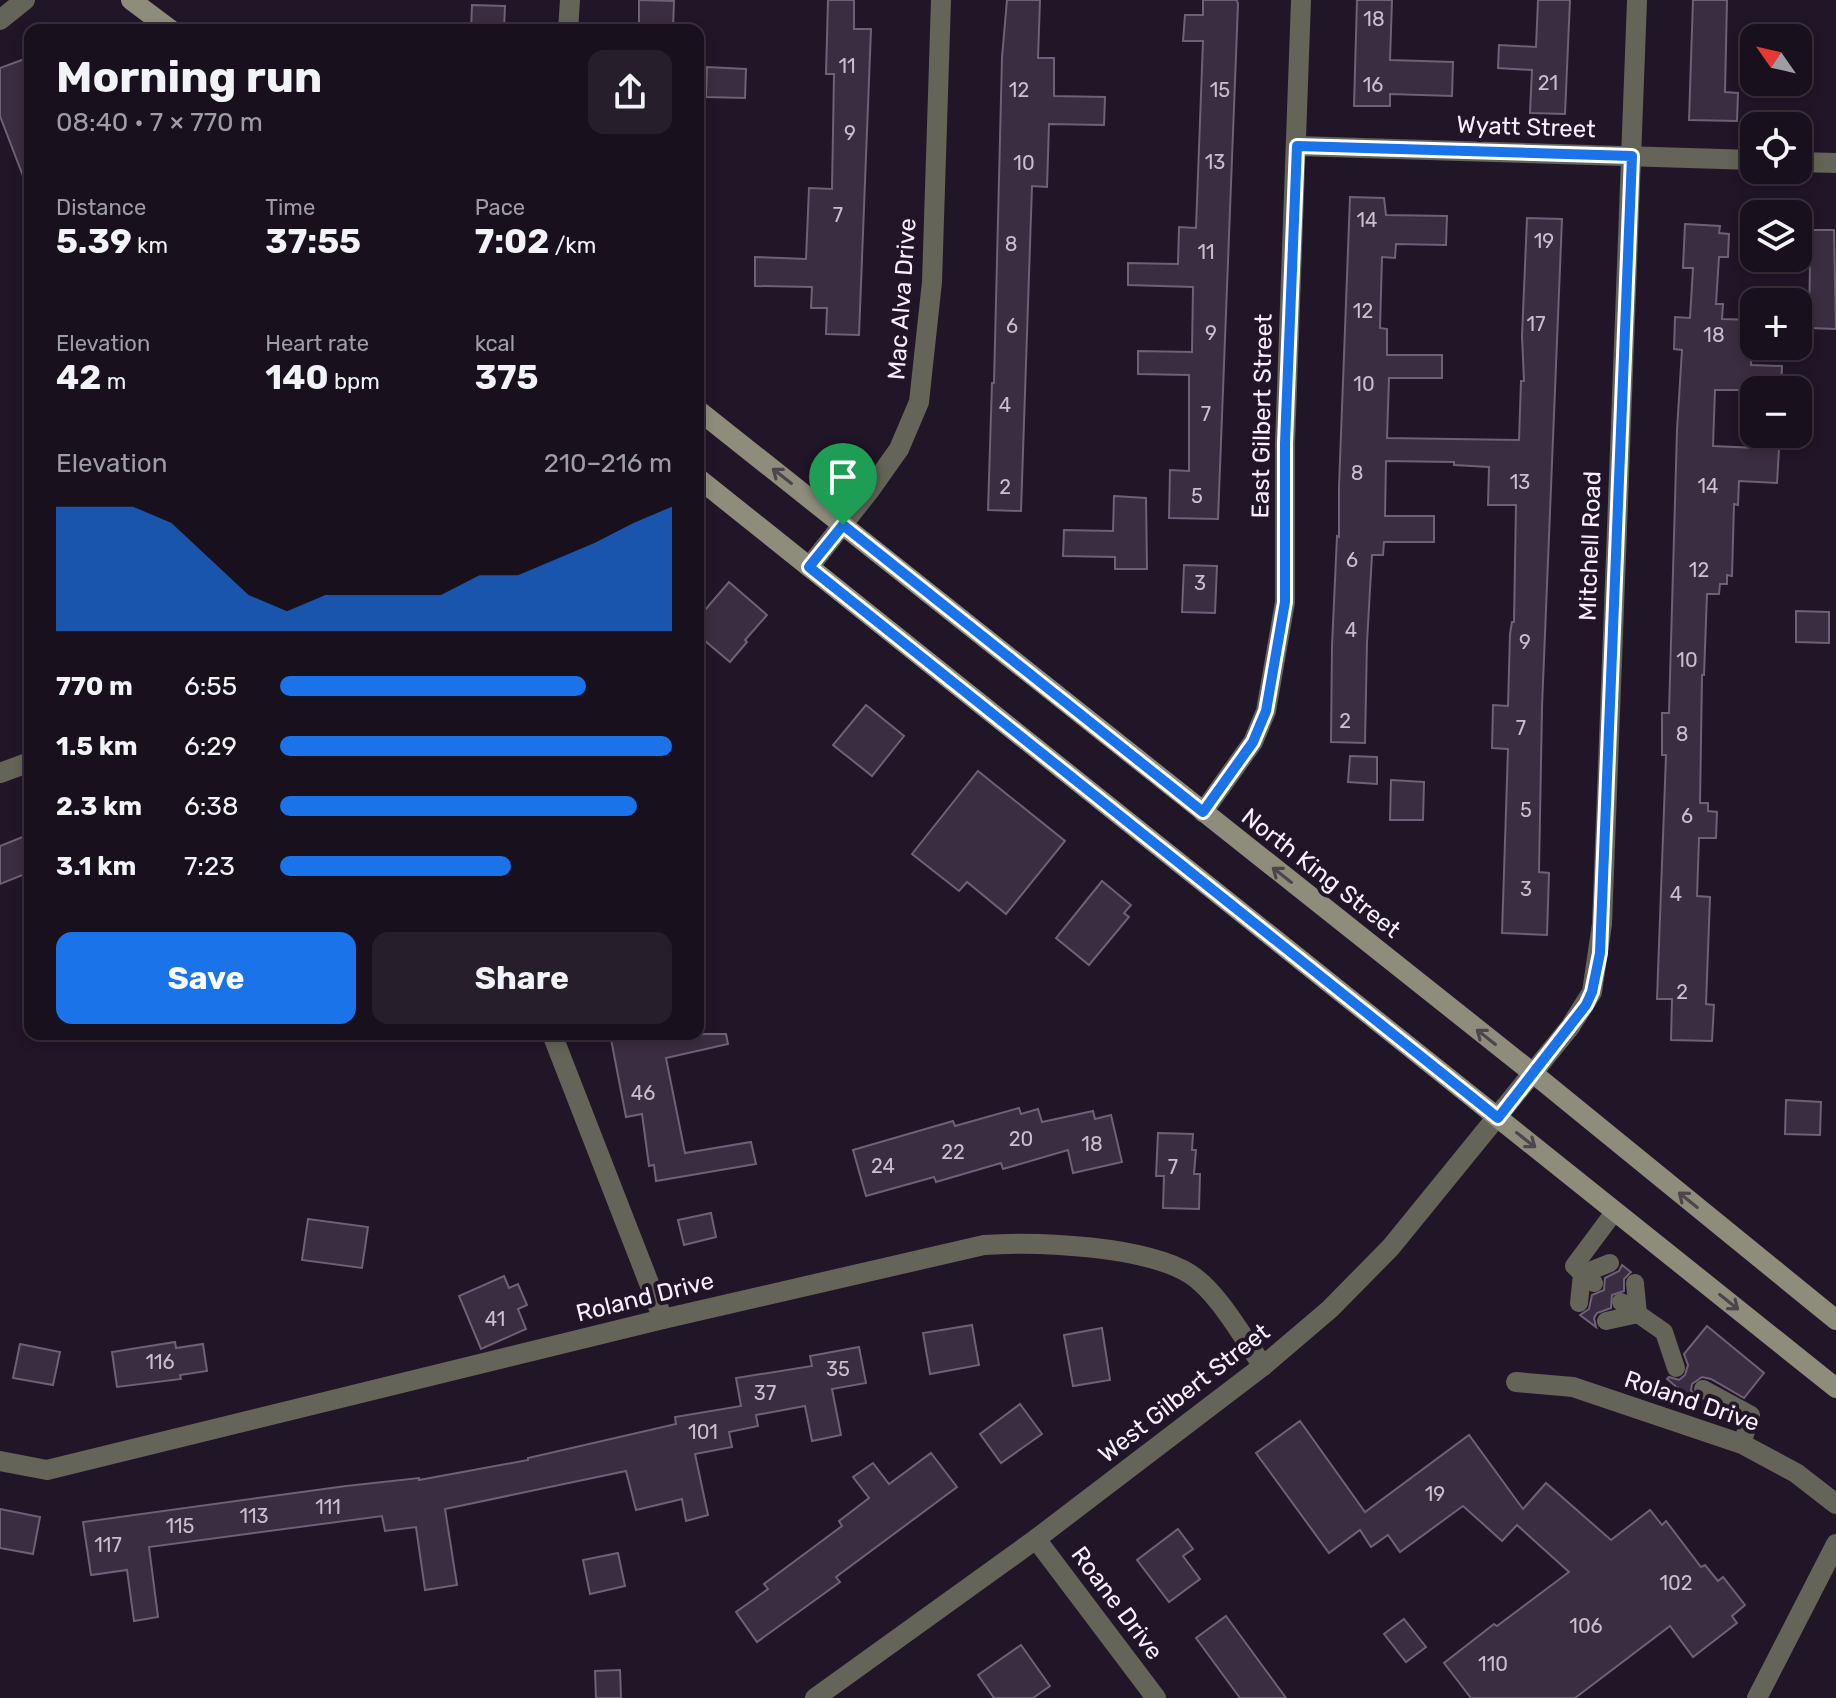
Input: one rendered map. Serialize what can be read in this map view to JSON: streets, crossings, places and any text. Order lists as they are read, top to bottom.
{
  "streets": {
    "main road": ["North King Street"],
    "street": [
      "Wyatt Street",
      "Mac Alva Drive",
      "East Gilbert Street",
      "Mitchell Road",
      "Roland Drive",
      "West Gilbert Street",
      "Roane Drive"
    ]
  },
  "crossings": [
    ["Wyatt Street", "East Gilbert Street"],
    ["Wyatt Street", "Mitchell Road"],
    ["Mac Alva Drive", "North King Street"],
    ["East Gilbert Street", "North King Street"],
    ["Mitchell Road", "North King Street"],
    ["Mitchell Road", "West Gilbert Street"],
    ["North King Street", "West Gilbert Street"],
    ["Roland Drive", "West Gilbert Street"],
    ["West Gilbert Street", "Roane Drive"]
  ],
  "house_numbers": [
    "18",
    "11",
    "21",
    "16",
    "12",
    "15",
    "9",
    "13",
    "10",
    "7",
    "14",
    "19",
    "8",
    "11",
    "12",
    "17",
    "6",
    "9",
    "18",
    "10",
    "4",
    "7",
    "8",
    "13",
    "14",
    "2",
    "5",
    "6",
    "12",
    "3",
    "4",
    "9",
    "10",
    "2",
    "7",
    "8",
    "5",
    "6",
    "3",
    "4",
    "2",
    "46",
    "20",
    "18",
    "22",
    "24",
    "7",
    "41",
    "116",
    "35",
    "37",
    "101",
    "19",
    "111",
    "113",
    "115",
    "117",
    "102",
    "106",
    "110"
  ],
  "north": "top left",
  "page": {
    "map_buttons": ["+", "−"],
    "heading": ["Morning run", "08:40 · 7 × 770 m"],
    "stats": [
      ["Distance", "5.39 km"],
      ["Time", "37:55"],
      ["Pace", "7:02 /km"],
      ["Elevation", "42 m"],
      ["Heart rate", "140 bpm"],
      ["kcal", "375"]
    ],
    "chart": ["Elevation", "210–216 m"],
    "list": [
      {
        "name": "770 m",
        "note": "6:55"
      },
      {
        "name": "1.5 km",
        "note": "6:29"
      },
      {
        "name": "2.3 km",
        "note": "6:38"
      },
      {
        "name": "3.1 km",
        "note": "7:23"
      }
    ],
    "buttons": ["Save", "Share"]
  }
}
